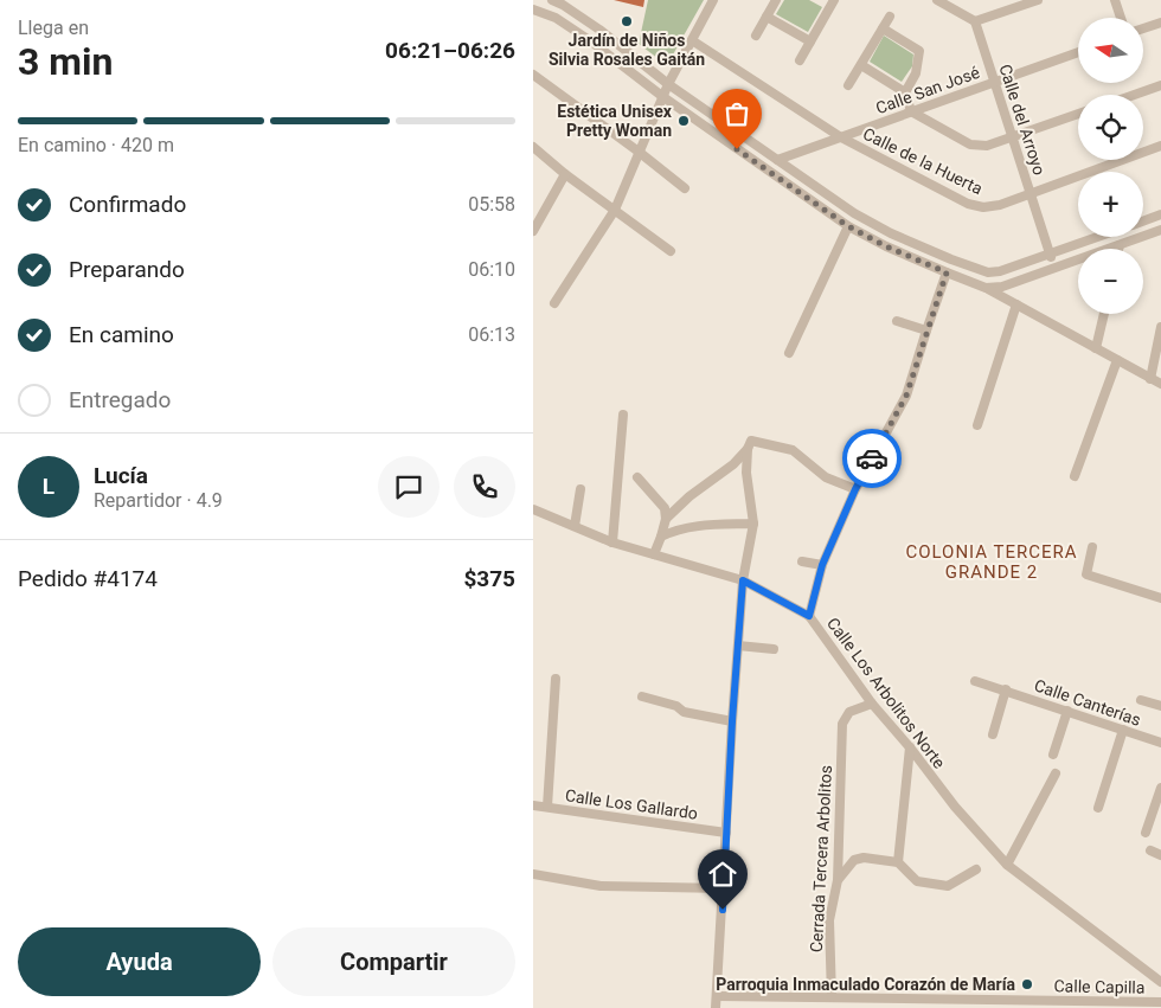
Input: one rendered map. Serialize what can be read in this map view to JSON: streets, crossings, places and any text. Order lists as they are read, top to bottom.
{
  "streets": {
    "street": [
      "Calle San José",
      "Calle del Arroyo",
      "Calle de la Huerta",
      "Calle Los Arbolitos Norte",
      "Calle Canterías",
      "Calle Los Gallardo",
      "Cerrada Tercera Arbolitos",
      "Calle Capilla"
    ]
  },
  "crossings": [
    ["Calle San José", "Calle del Arroyo"],
    ["Calle San José", "Calle de la Huerta"],
    ["Calle del Arroyo", "Calle de la Huerta"],
    ["Calle Los Arbolitos Norte", "Cerrada Tercera Arbolitos"],
    ["Cerrada Tercera Arbolitos", "Calle Capilla"]
  ],
  "districts": ["COLONIA TERCERA GRANDE 2"],
  "places": ["Jardín de Niños Silvia Rosales Gaitán", "Estética Unisex Pretty Woman", "Parroquia Inmaculado Corazón de María"],
  "north": "left",
  "page": {
    "heading": ["3 min", "Llega en", "06:21–06:26"],
    "panel": [
      "Lucía",
      "Repartidor · 4.9",
      "Pedido #4174",
      "$375"
    ],
    "map_buttons": ["+", "−"],
    "bar": "En camino · 420 m",
    "list": [
      ["Confirmado", "05:58"],
      ["Preparando", "06:10"],
      ["En camino", "06:13"],
      "Entregado"
    ],
    "round": "L",
    "buttons": ["Ayuda", "Compartir"]
  }
}
